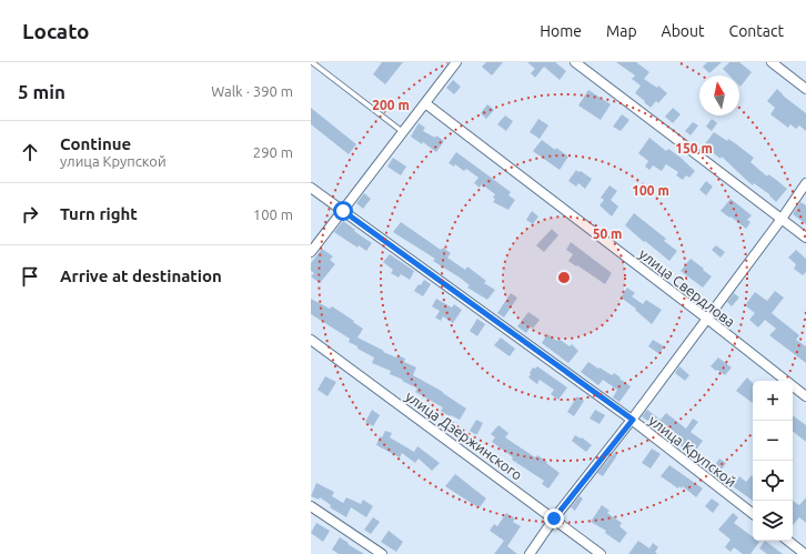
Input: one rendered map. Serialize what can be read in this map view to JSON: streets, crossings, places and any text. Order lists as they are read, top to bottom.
{
  "streets": {
    "street": ["улица Свердлова", "улица Дзержинского", "улица Крупской"]
  },
  "north": "top",
  "page": {
    "header": "Locato",
    "nav": [
      "Home",
      "Map",
      "About",
      "Contact"
    ],
    "heading": ["5 min", "Walk · 390 m"],
    "list": [
      ["Continue", "улица Крупской", "290 m"],
      ["Turn right", "100 m"],
      "Arrive at destination"
    ],
    "map_buttons": ["+", "−"]
  },
  "rings": [
    "200 m",
    "150 m",
    "100 m",
    "50 m"
  ]
}
